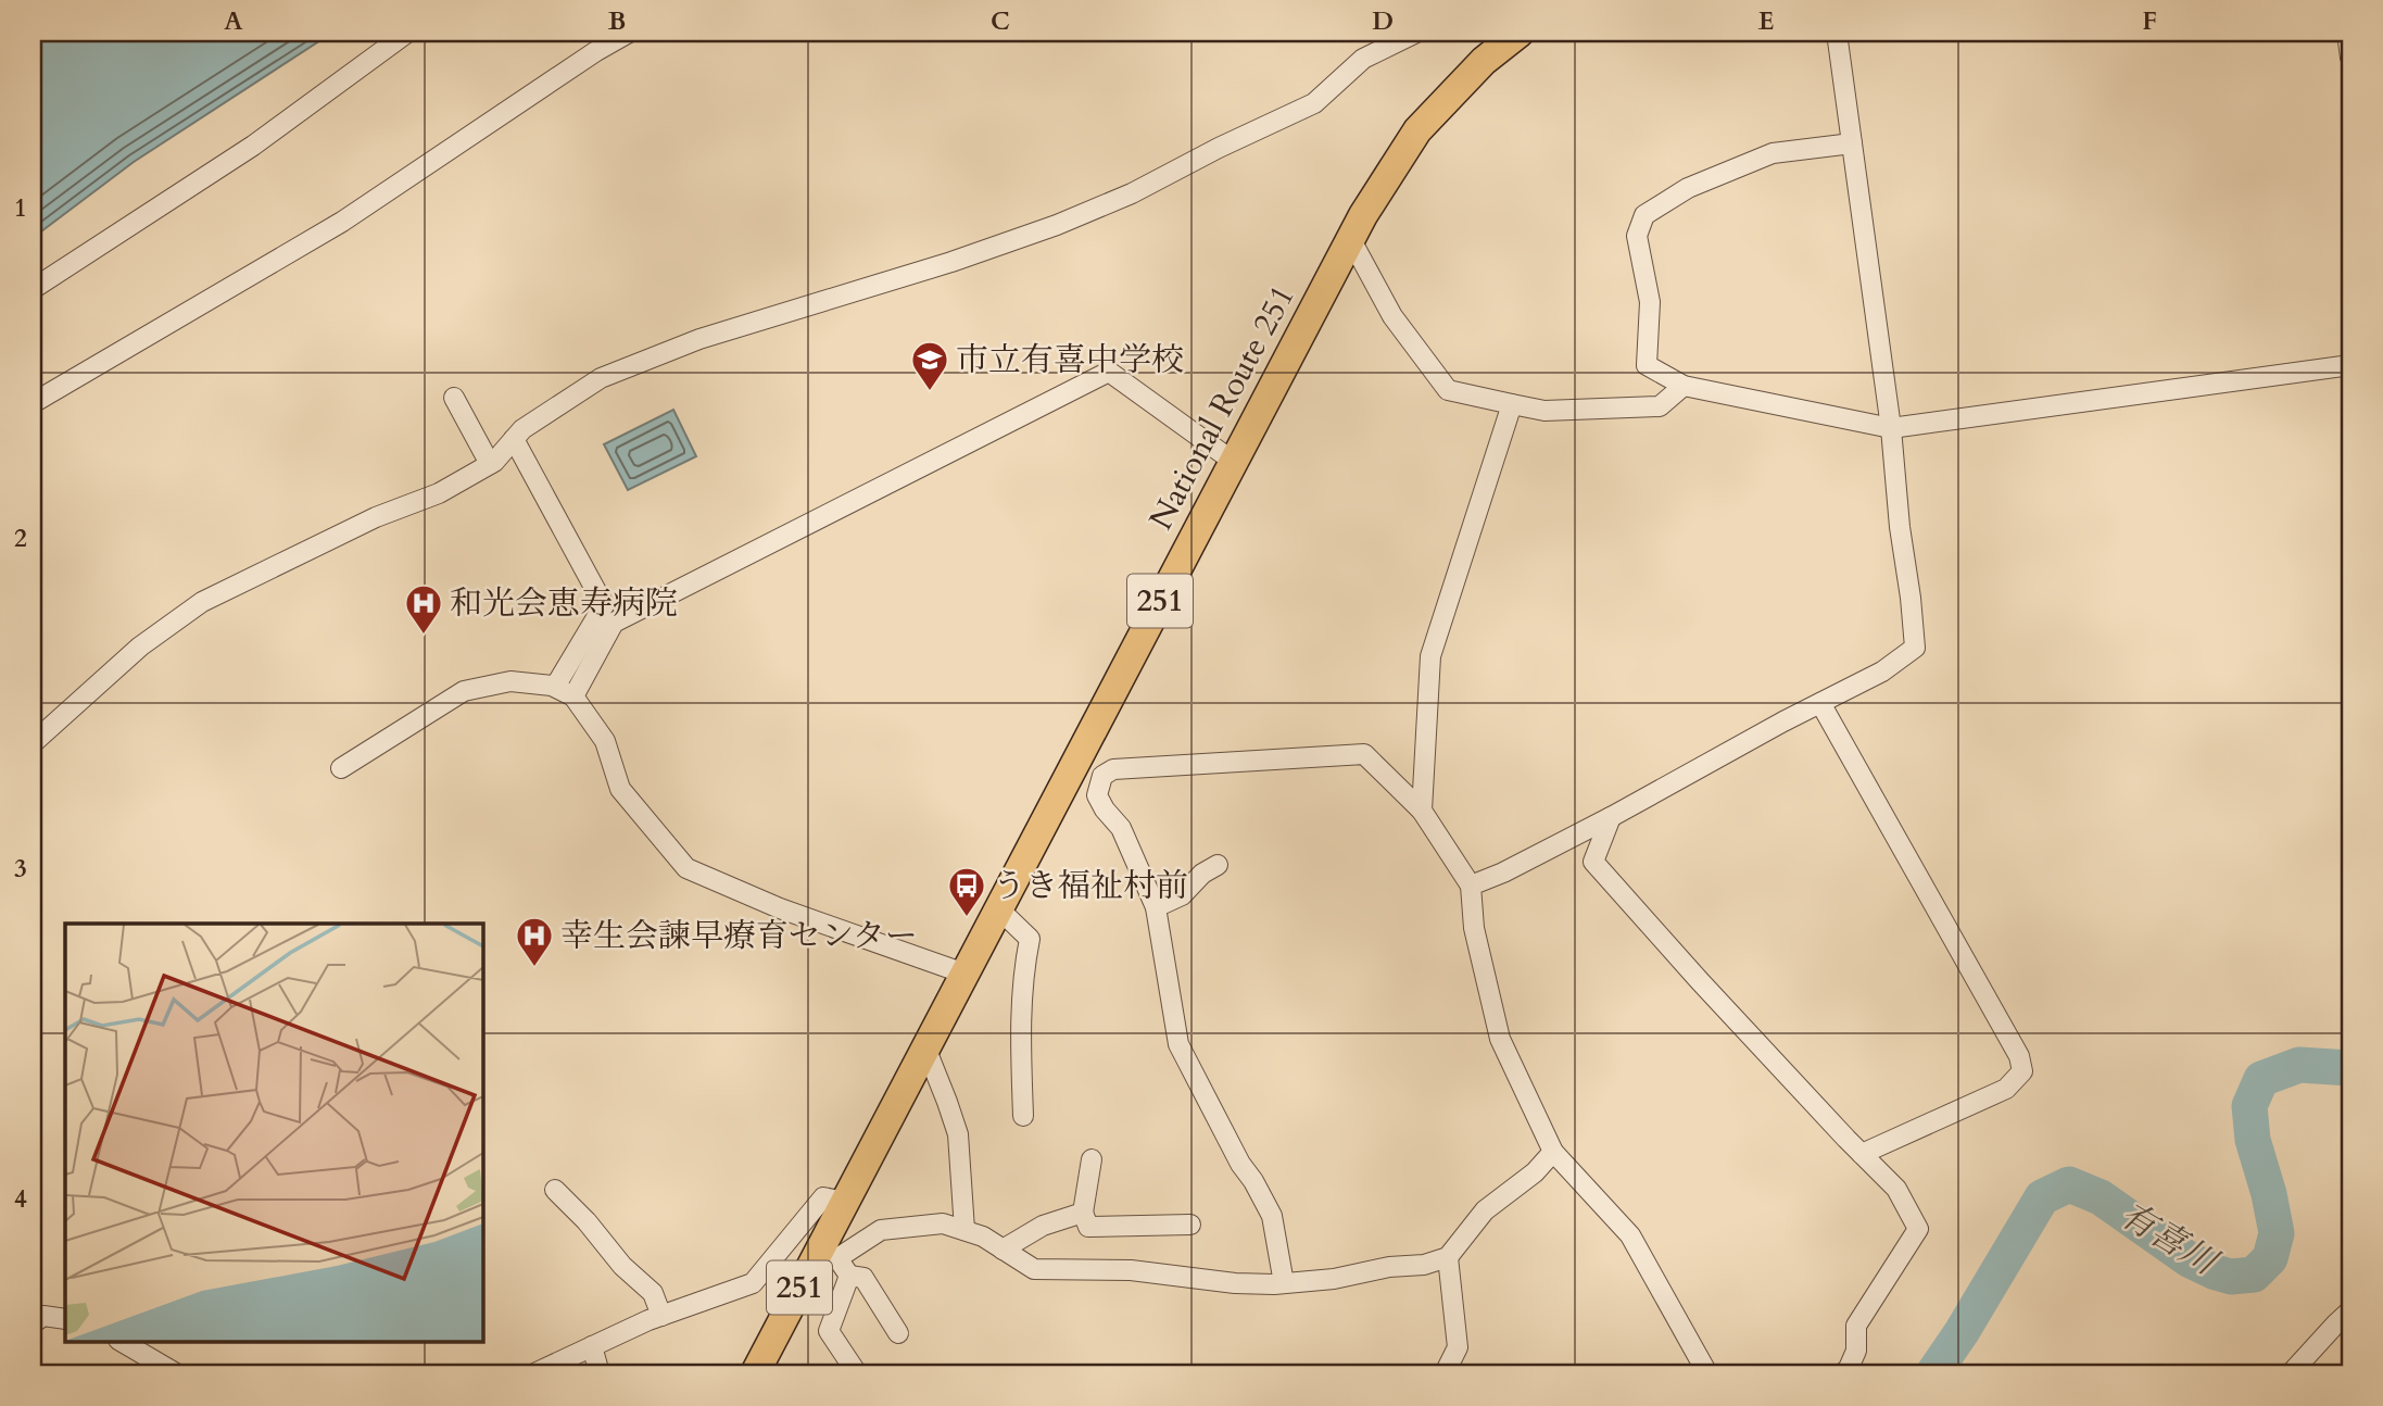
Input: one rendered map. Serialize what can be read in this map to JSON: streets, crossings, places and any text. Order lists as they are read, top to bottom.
{
  "streets": {
    "highway": ["National Route 251", "251"]
  },
  "water": ["有喜川"],
  "places": {
    "school or university": ["市立有喜中学校"],
    "hospital": ["和光会恵寿病院", "幸生会諫早療育センター"],
    "bus stop": ["うき福祉村前"]
  },
  "grid": {
    "columns": [
      "A",
      "B",
      "C",
      "D",
      "E",
      "F"
    ],
    "rows": [
      "1",
      "2",
      "3",
      "4"
    ]
  }
}
